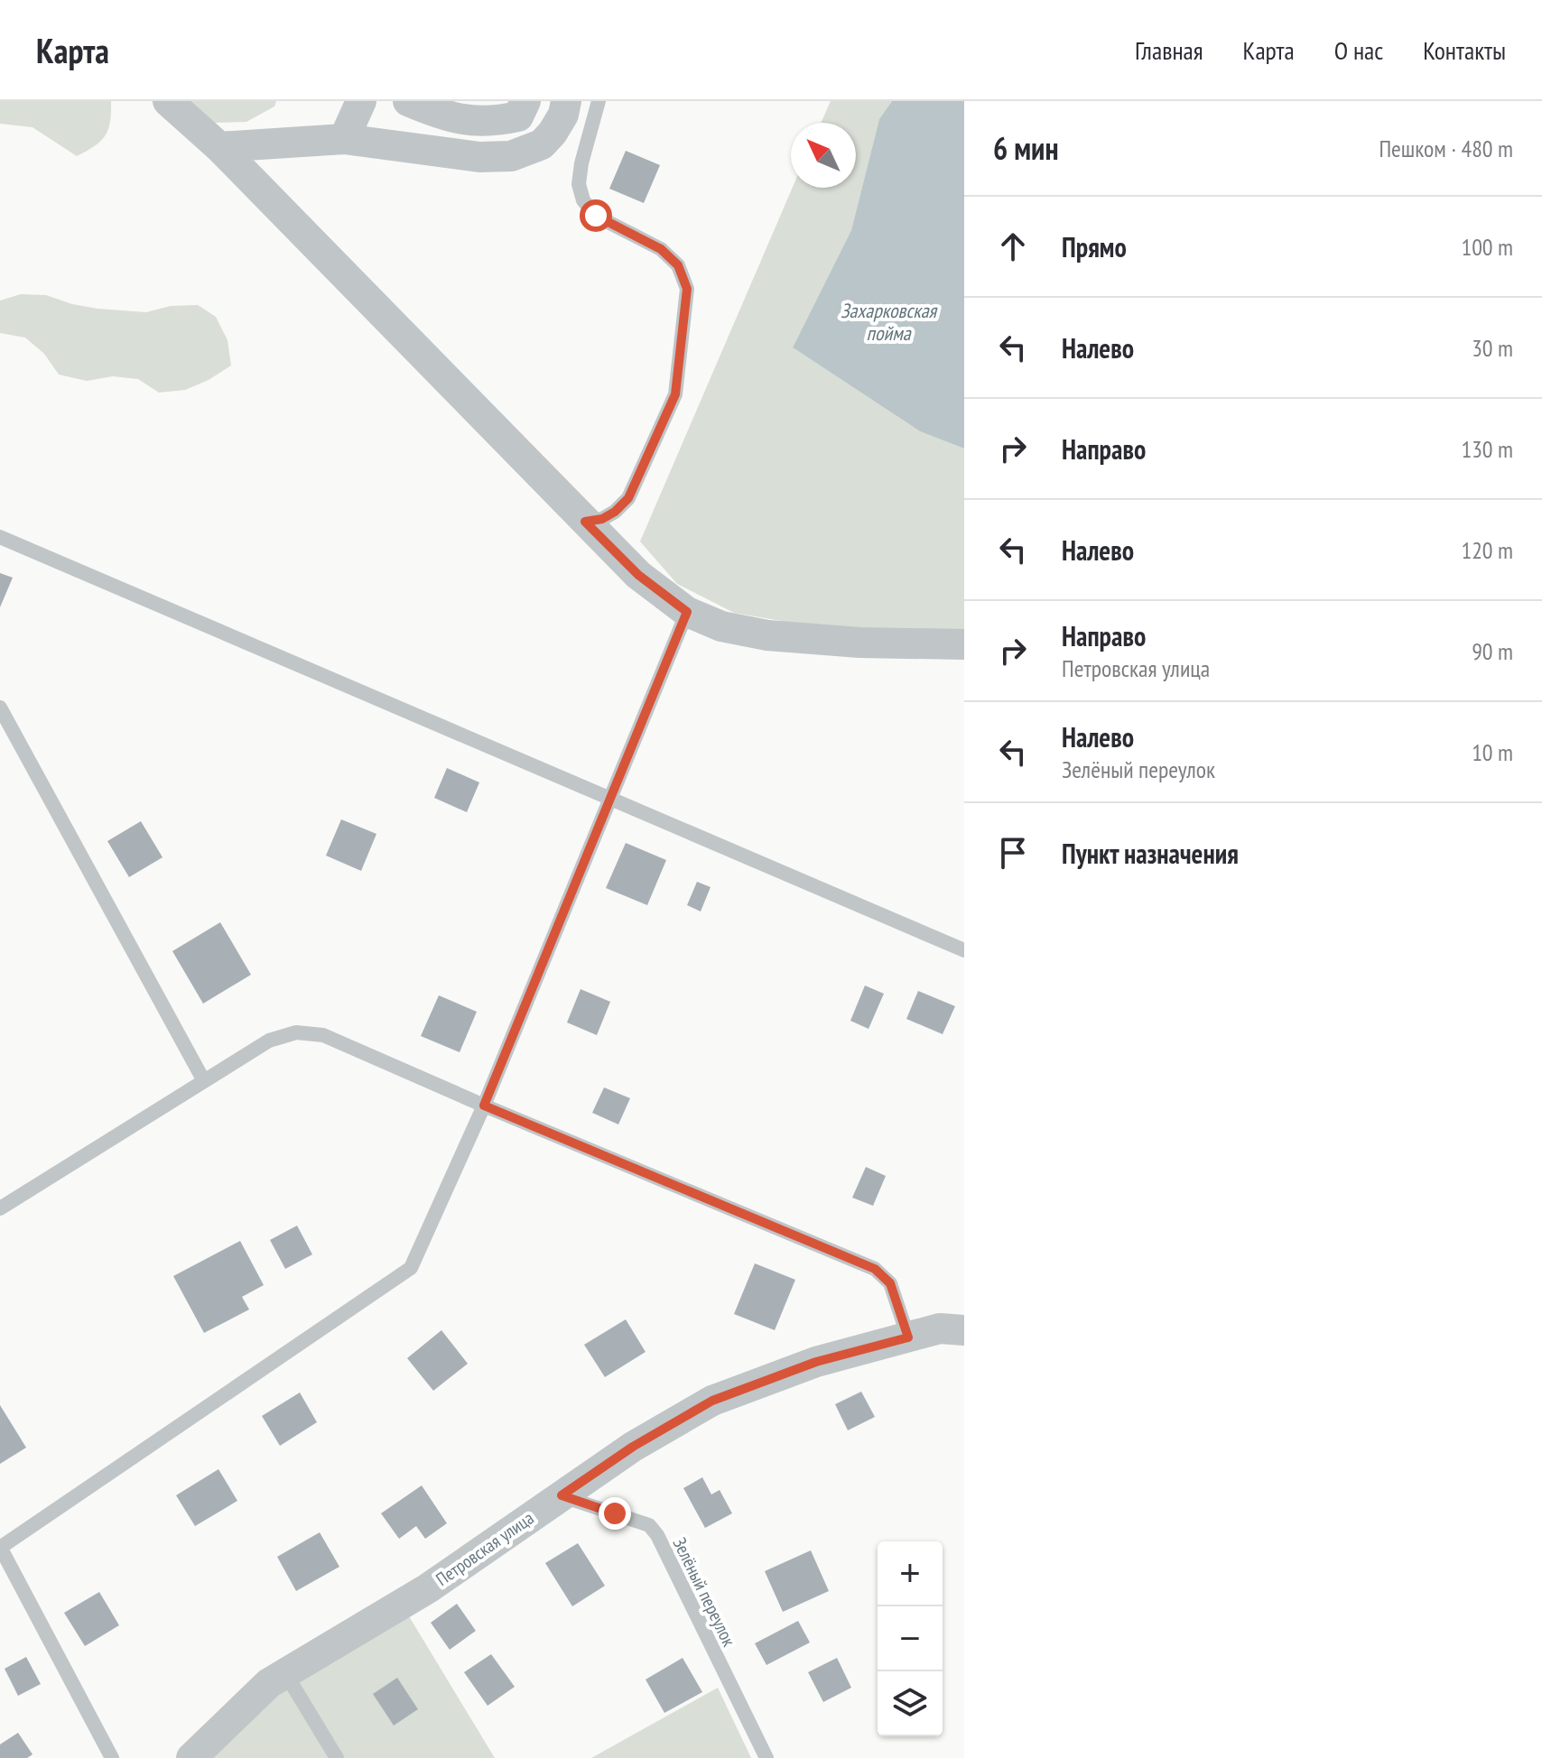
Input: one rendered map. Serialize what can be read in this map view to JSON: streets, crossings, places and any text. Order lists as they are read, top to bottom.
{
  "streets": {
    "street": ["Петровская улица"],
    "lane": ["Зелёный переулок"]
  },
  "crossings": [
    ["Петровская улица", "Зелёный переулок"]
  ],
  "water": ["Захарковская пойма"],
  "north": "top left",
  "page": {
    "header": "Карта",
    "nav": [
      "Главная",
      "Карта",
      "О нас",
      "Контакты"
    ],
    "heading": ["6 мин", "Пешком · 480 m"],
    "list": [
      ["Прямо", "100 m"],
      ["Налево", "30 m"],
      ["Направо", "130 m"],
      ["Налево", "120 m"],
      ["Направо", "Петровская улица", "90 m"],
      ["Налево", "Зелёный переулок", "10 m"],
      "Пункт назначения"
    ],
    "map_buttons": ["+", "−"]
  }
}
